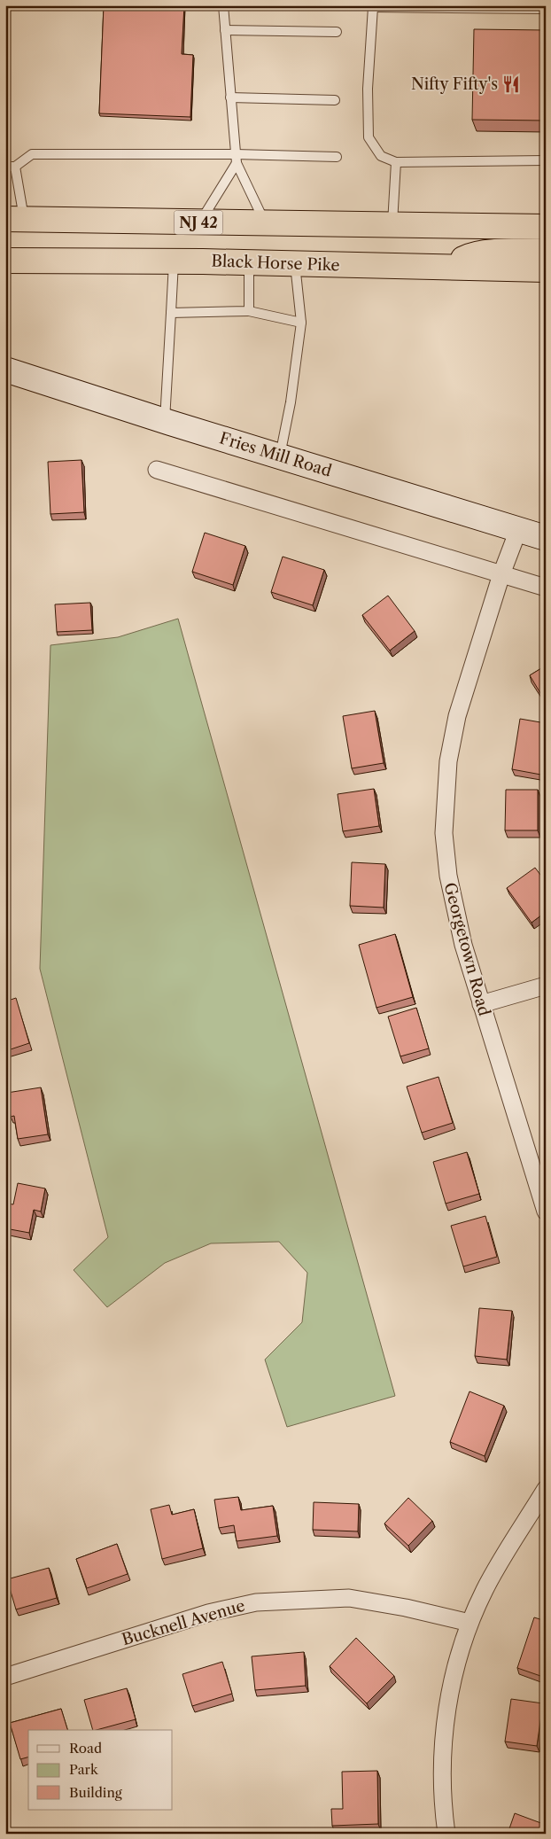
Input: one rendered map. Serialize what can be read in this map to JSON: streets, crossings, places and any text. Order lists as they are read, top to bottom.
{
  "streets": {
    "highway": ["NJ 42", "Black Horse Pike"],
    "main road": ["Fries Mill Road"],
    "street": ["Georgetown Road", "Bucknell Avenue"]
  },
  "crossings": [
    ["Fries Mill Road", "Georgetown Road"]
  ],
  "places": {
    "restaurant": ["Nifty Fifty's"]
  },
  "legend": ["Road", "Park", "Building"]
}
